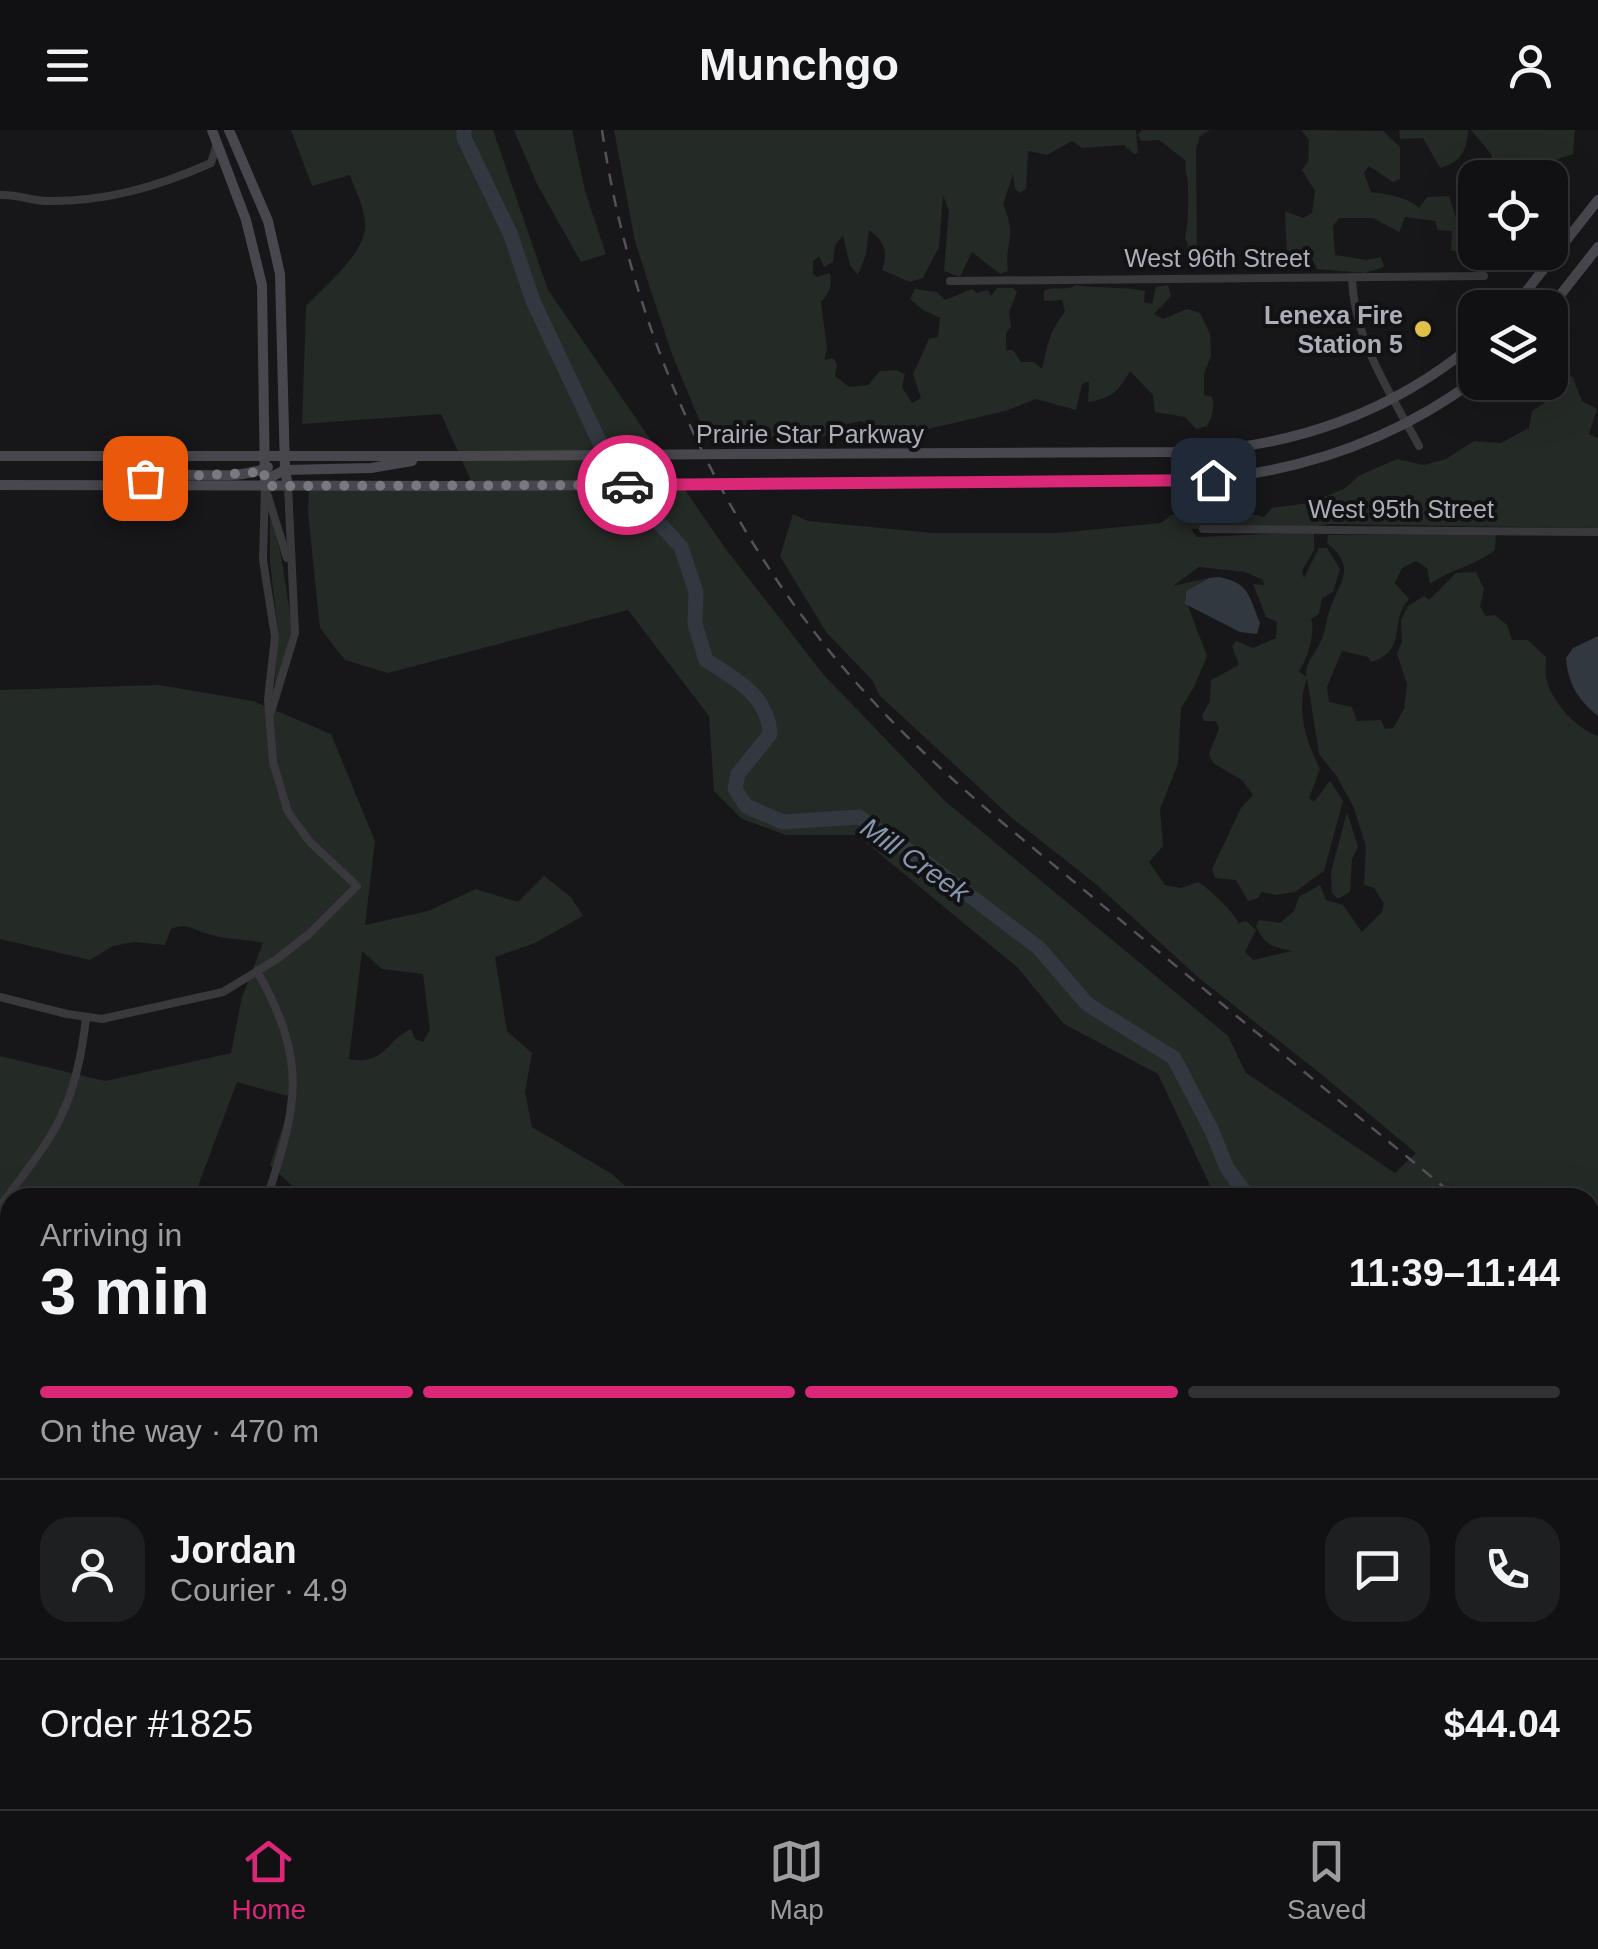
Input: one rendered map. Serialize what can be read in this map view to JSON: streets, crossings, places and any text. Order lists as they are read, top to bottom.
{
  "streets": {
    "main road": ["Prairie Star Parkway"],
    "street": ["West 96th Street", "West 95th Street"]
  },
  "water": ["Mill Creek"],
  "places": ["Lenexa Fire Station 5"],
  "page": {
    "header": "Munchgo",
    "heading": ["3 min", "Arriving in", "11:39–11:44"],
    "panel": [
      "Jordan",
      "Courier · 4.9",
      "Order #1825",
      "$44.04"
    ],
    "bar": "On the way · 470 m",
    "tabs": ["Home", "Map", "Saved"]
  }
}
